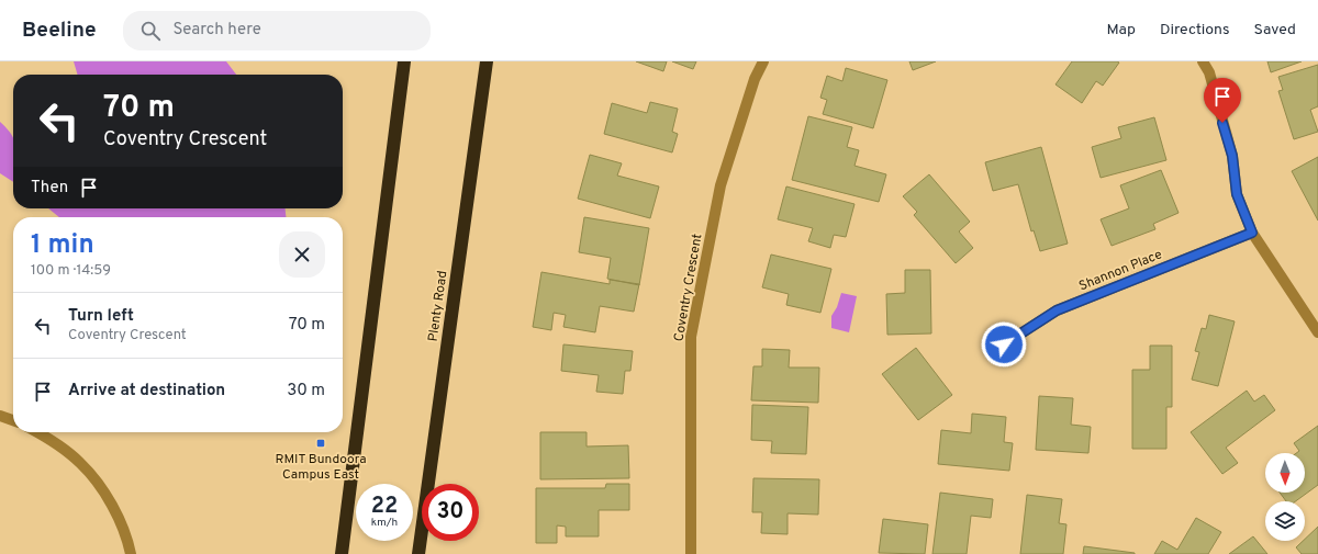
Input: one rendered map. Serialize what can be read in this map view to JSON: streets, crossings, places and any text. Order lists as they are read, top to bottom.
{
  "streets": {
    "highway": ["Plenty Road"],
    "street": ["Shannon Place", "Coventry Crescent"]
  },
  "places": {
    "transit": ["RMIT Bundoora Campus East"]
  },
  "north": "bottom",
  "page": {
    "header": "Beeline",
    "search": "Search here",
    "nav": ["Map", "Directions", "Saved"],
    "turn": ["70 m", "Coventry Crescent"],
    "then": "Then",
    "heading": ["1 min", "100 m · 14:59"],
    "list": [
      {
        "name": "Turn left",
        "note": "Coventry Crescent",
        "value": "70 m"
      },
      {
        "name": "Arrive at destination",
        "value": "30 m"
      }
    ],
    "speed": "22 km/h",
    "limit": "30"
  }
}
